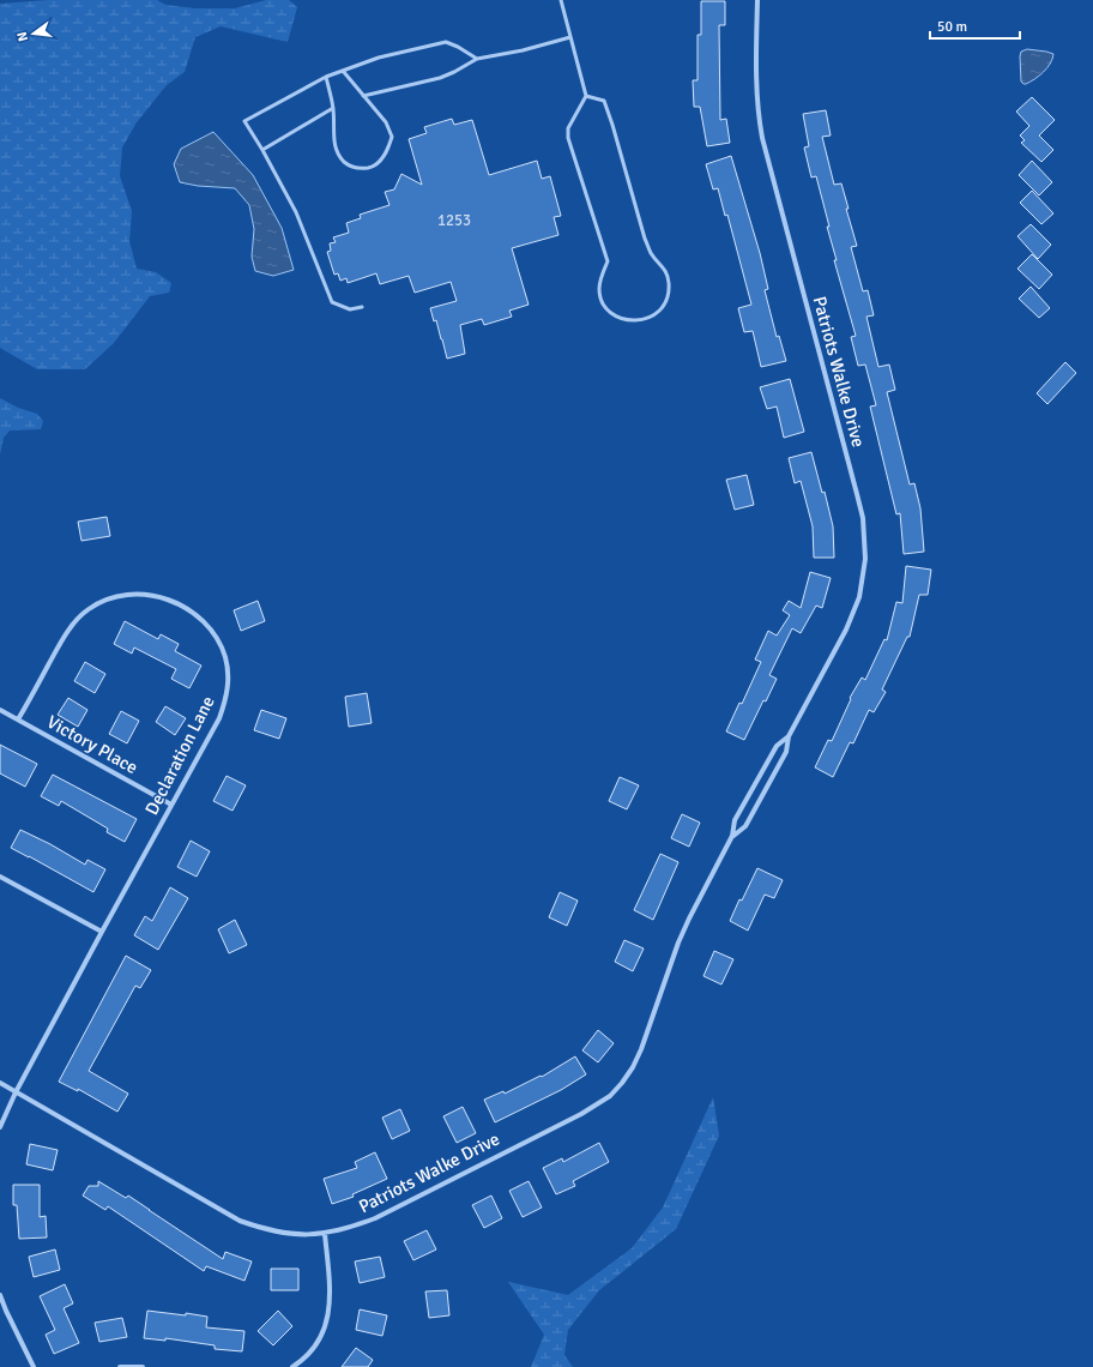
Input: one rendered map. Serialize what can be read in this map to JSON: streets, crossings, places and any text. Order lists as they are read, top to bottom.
{
  "streets": {
    "street": ["Patriots Walke Drive", "Victory Place", "Declaration Lane"]
  },
  "crossings": [
    ["Patriots Walke Drive", "Declaration Lane"],
    ["Victory Place", "Declaration Lane"]
  ],
  "house_numbers": ["1253"],
  "scale_bar": "50 m",
  "north": "left"
}
